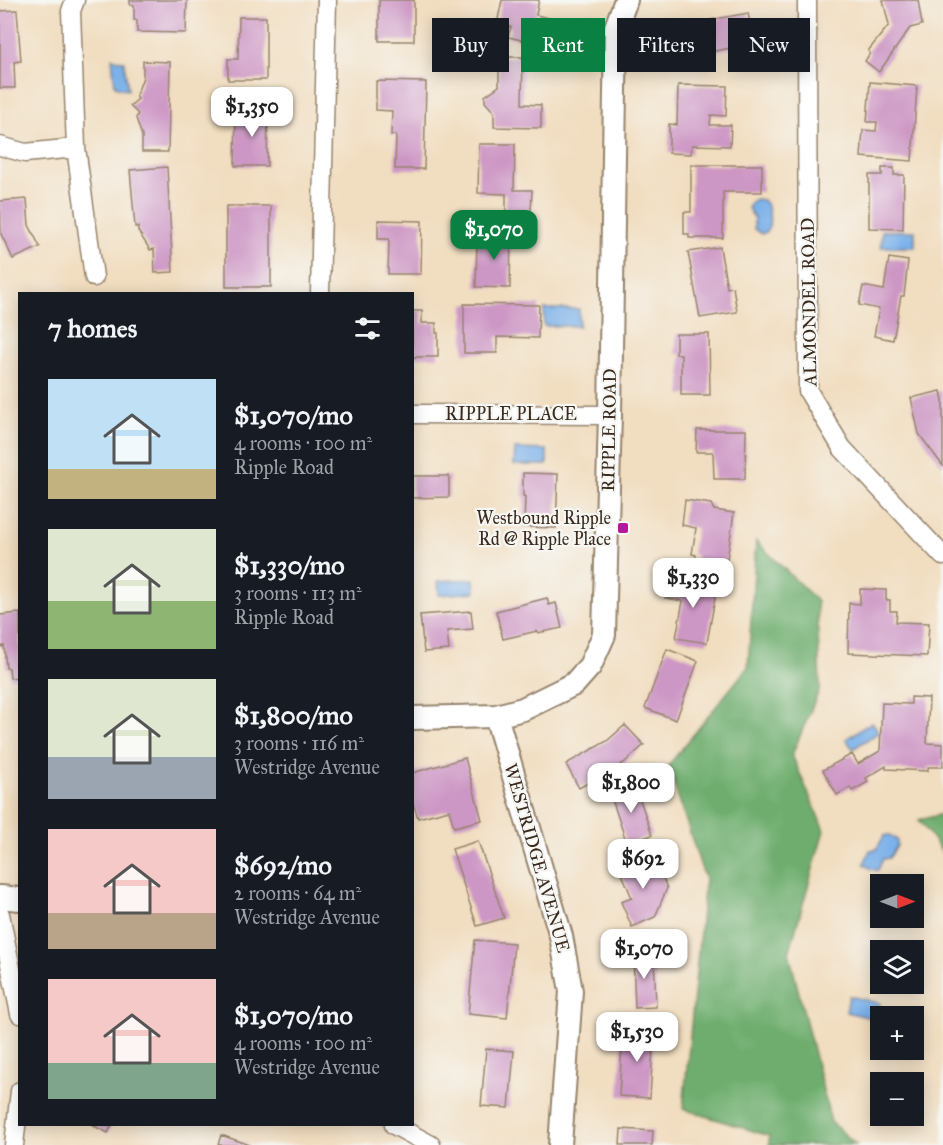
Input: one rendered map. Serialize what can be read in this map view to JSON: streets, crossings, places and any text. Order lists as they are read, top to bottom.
{
  "streets": {
    "street": [
      "ALMONDEL ROAD",
      "RIPPLE PLACE",
      "RIPPLE ROAD",
      "WESTRIDGE AVENUE"
    ]
  },
  "crossings": [
    ["RIPPLE PLACE", "RIPPLE ROAD"],
    ["RIPPLE ROAD", "WESTRIDGE AVENUE"]
  ],
  "places": {
    "transit": ["Westbound Ripple Rd @ Ripple Place"]
  },
  "north": "right",
  "page": {
    "chip": [
      "Buy",
      "Rent",
      "Filters",
      "New"
    ],
    "price": [
      "$1,350",
      "$1,070",
      "$1,330",
      "$1,800",
      "$692",
      "$1,070",
      "$1,530"
    ],
    "heading": "7 homes",
    "list": [
      {
        "name": "$1,070/mo",
        "note": "4 rooms · 100 m² · Ripple Road"
      },
      {
        "name": "$1,330/mo",
        "note": "3 rooms · 113 m² · Ripple Road"
      },
      {
        "name": "$1,800/mo",
        "note": "3 rooms · 116 m² · Westridge Avenue"
      },
      {
        "name": "$692/mo",
        "note": "2 rooms · 64 m² · Westridge Avenue"
      },
      {
        "name": "$1,070/mo",
        "note": "4 rooms · 100 m² · Westridge Avenue"
      }
    ],
    "map_buttons": ["+", "−"]
  }
}
